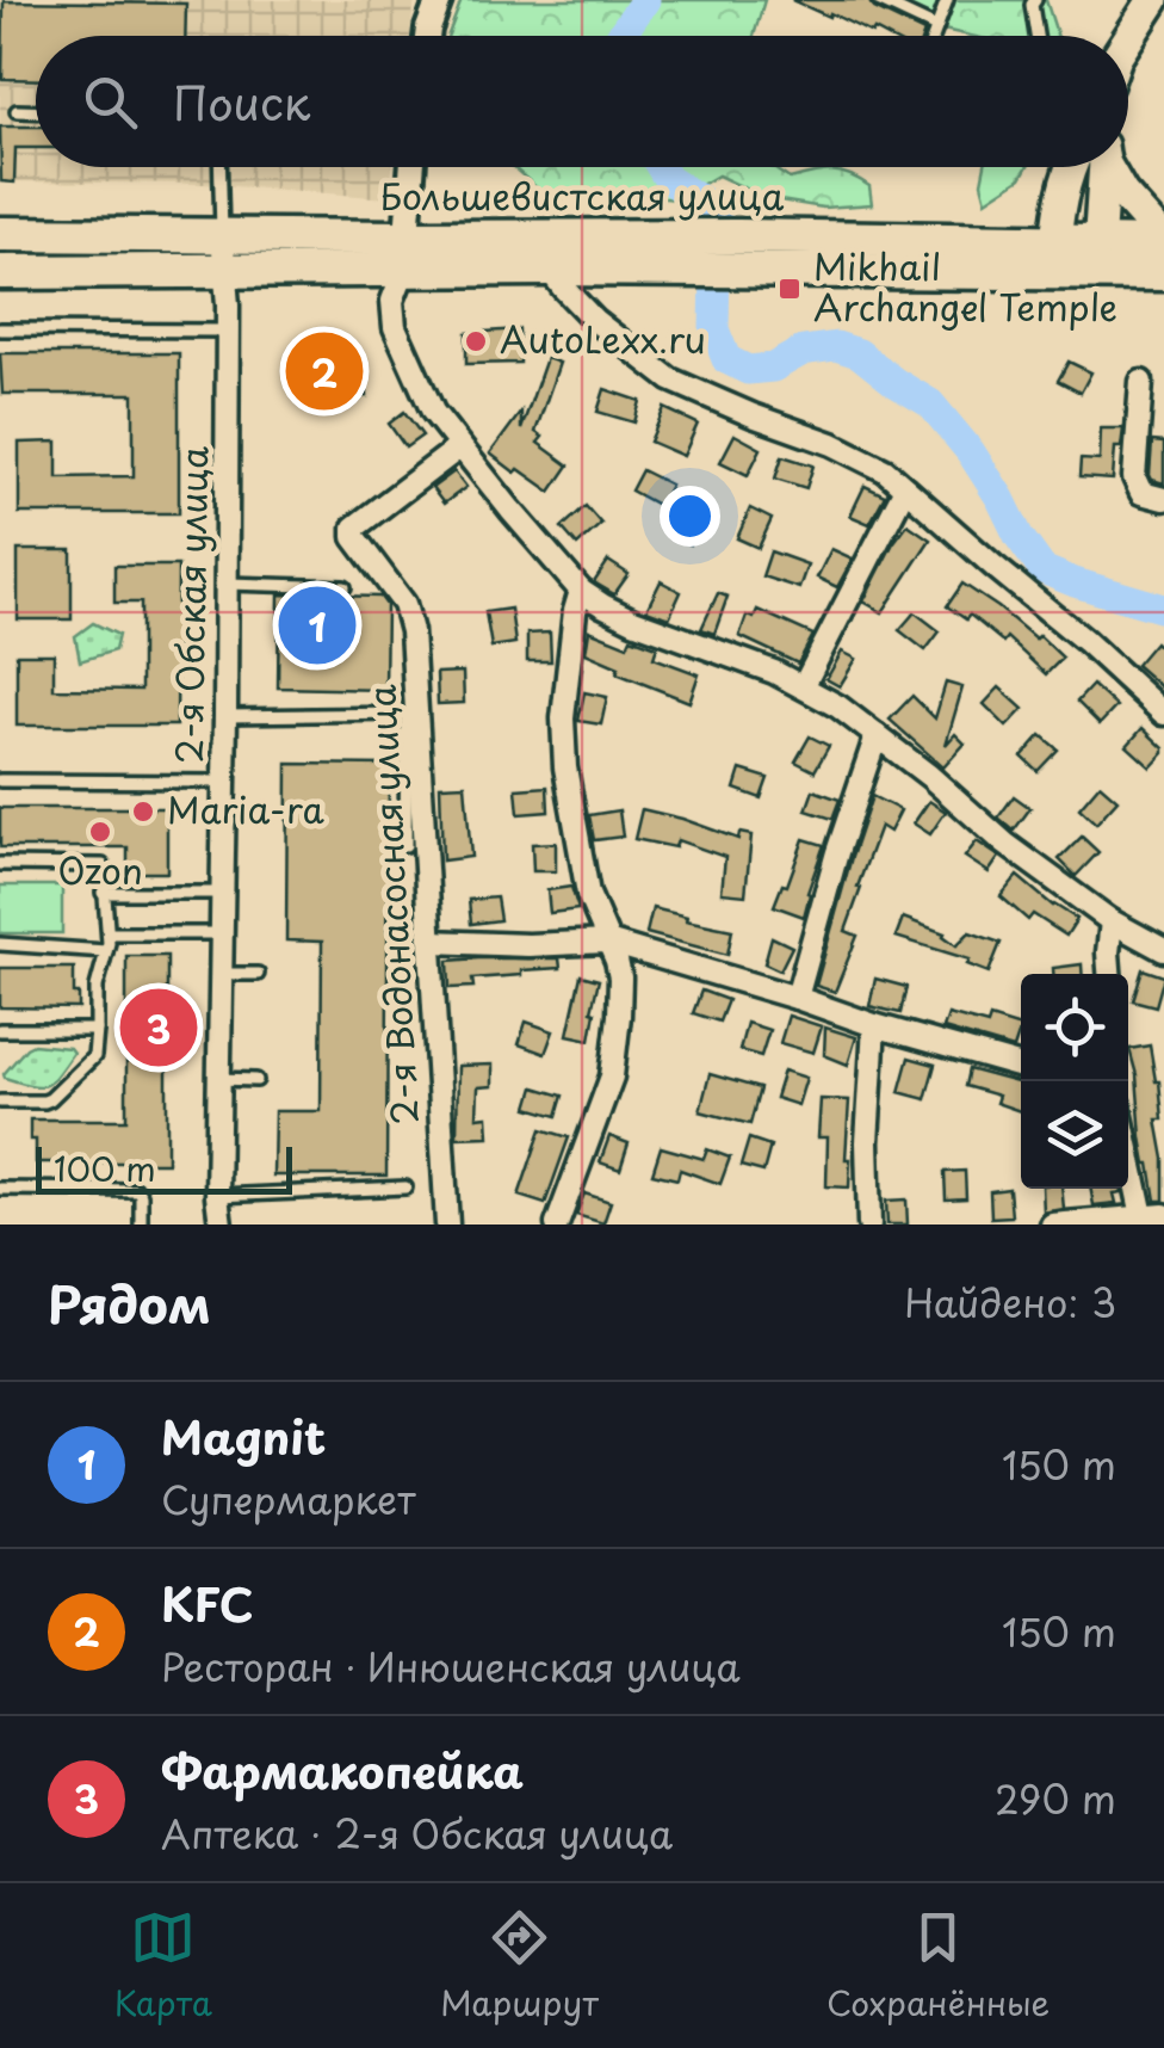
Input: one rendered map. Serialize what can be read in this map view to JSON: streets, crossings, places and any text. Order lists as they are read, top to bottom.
{
  "streets": {
    "highway": ["Большевистская улица"],
    "street": ["2-я Обская улица", "2-я Водонасосная улица"]
  },
  "crossings": [
    ["Большевистская улица", "2-я Обская улица"]
  ],
  "places": {
    "transit": ["Mikhail Archangel Temple"],
    "other": ["AutoLexx.ru", "Maria-ra", "Ozon"]
  },
  "scale_bar": "100 m",
  "page": {
    "search": "Поиск",
    "pins": ["2", "1", "3"],
    "scale": "100 m",
    "heading": ["Рядом", "Найдено: 3"],
    "list": [
      {
        "mark": "1",
        "name": "Magnit",
        "note": "Супермаркет",
        "value": "150 m"
      },
      {
        "mark": "2",
        "name": "KFC",
        "note": "Ресторан · Инюшенская улица",
        "value": "150 m"
      },
      {
        "mark": "3",
        "name": "Фармакопейка",
        "note": "Аптека · 2-я Обская улица",
        "value": "290 m"
      }
    ],
    "nav": ["Карта", "Маршрут", "Сохранённые"]
  }
}
